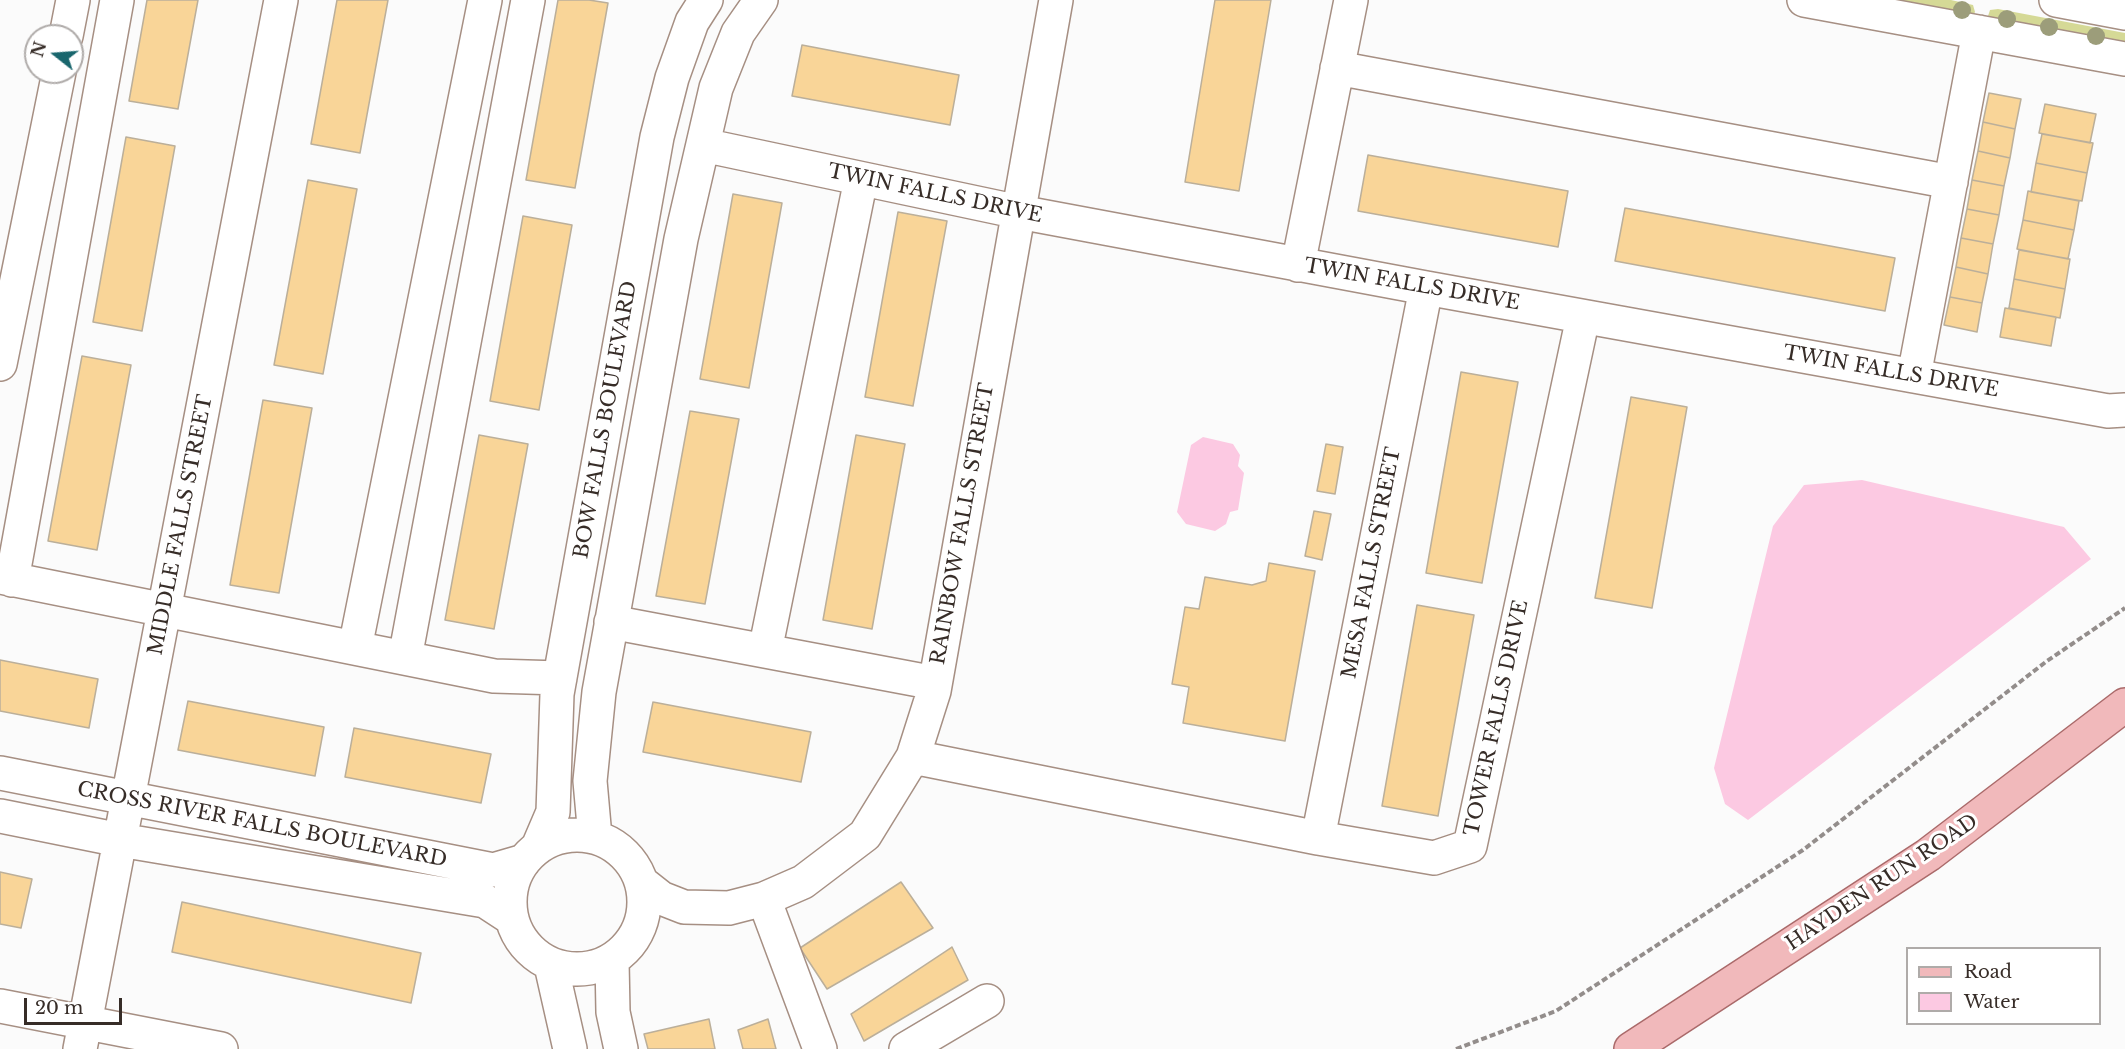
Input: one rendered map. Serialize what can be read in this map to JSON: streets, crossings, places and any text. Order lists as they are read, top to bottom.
{
  "streets": {
    "main road": ["HAYDEN RUN ROAD"],
    "street": [
      "TWIN FALLS DRIVE",
      "BOW FALLS BOULEVARD",
      "RAINBOW FALLS STREET",
      "MIDDLE FALLS STREET",
      "MESA FALLS STREET",
      "TOWER FALLS DRIVE",
      "CROSS RIVER FALLS BOULEVARD"
    ]
  },
  "crossings": [
    ["TWIN FALLS DRIVE", "BOW FALLS BOULEVARD"],
    ["TWIN FALLS DRIVE", "RAINBOW FALLS STREET"],
    ["TWIN FALLS DRIVE", "MESA FALLS STREET"],
    ["TWIN FALLS DRIVE", "TOWER FALLS DRIVE"],
    ["BOW FALLS BOULEVARD", "RAINBOW FALLS STREET"],
    ["BOW FALLS BOULEVARD", "CROSS RIVER FALLS BOULEVARD"],
    ["RAINBOW FALLS STREET", "TOWER FALLS DRIVE"],
    ["RAINBOW FALLS STREET", "CROSS RIVER FALLS BOULEVARD"],
    ["MIDDLE FALLS STREET", "CROSS RIVER FALLS BOULEVARD"],
    ["MESA FALLS STREET", "TOWER FALLS DRIVE"]
  ],
  "legend": ["Road", "Water"],
  "scale_bar": "20 m",
  "north": "left"
}
